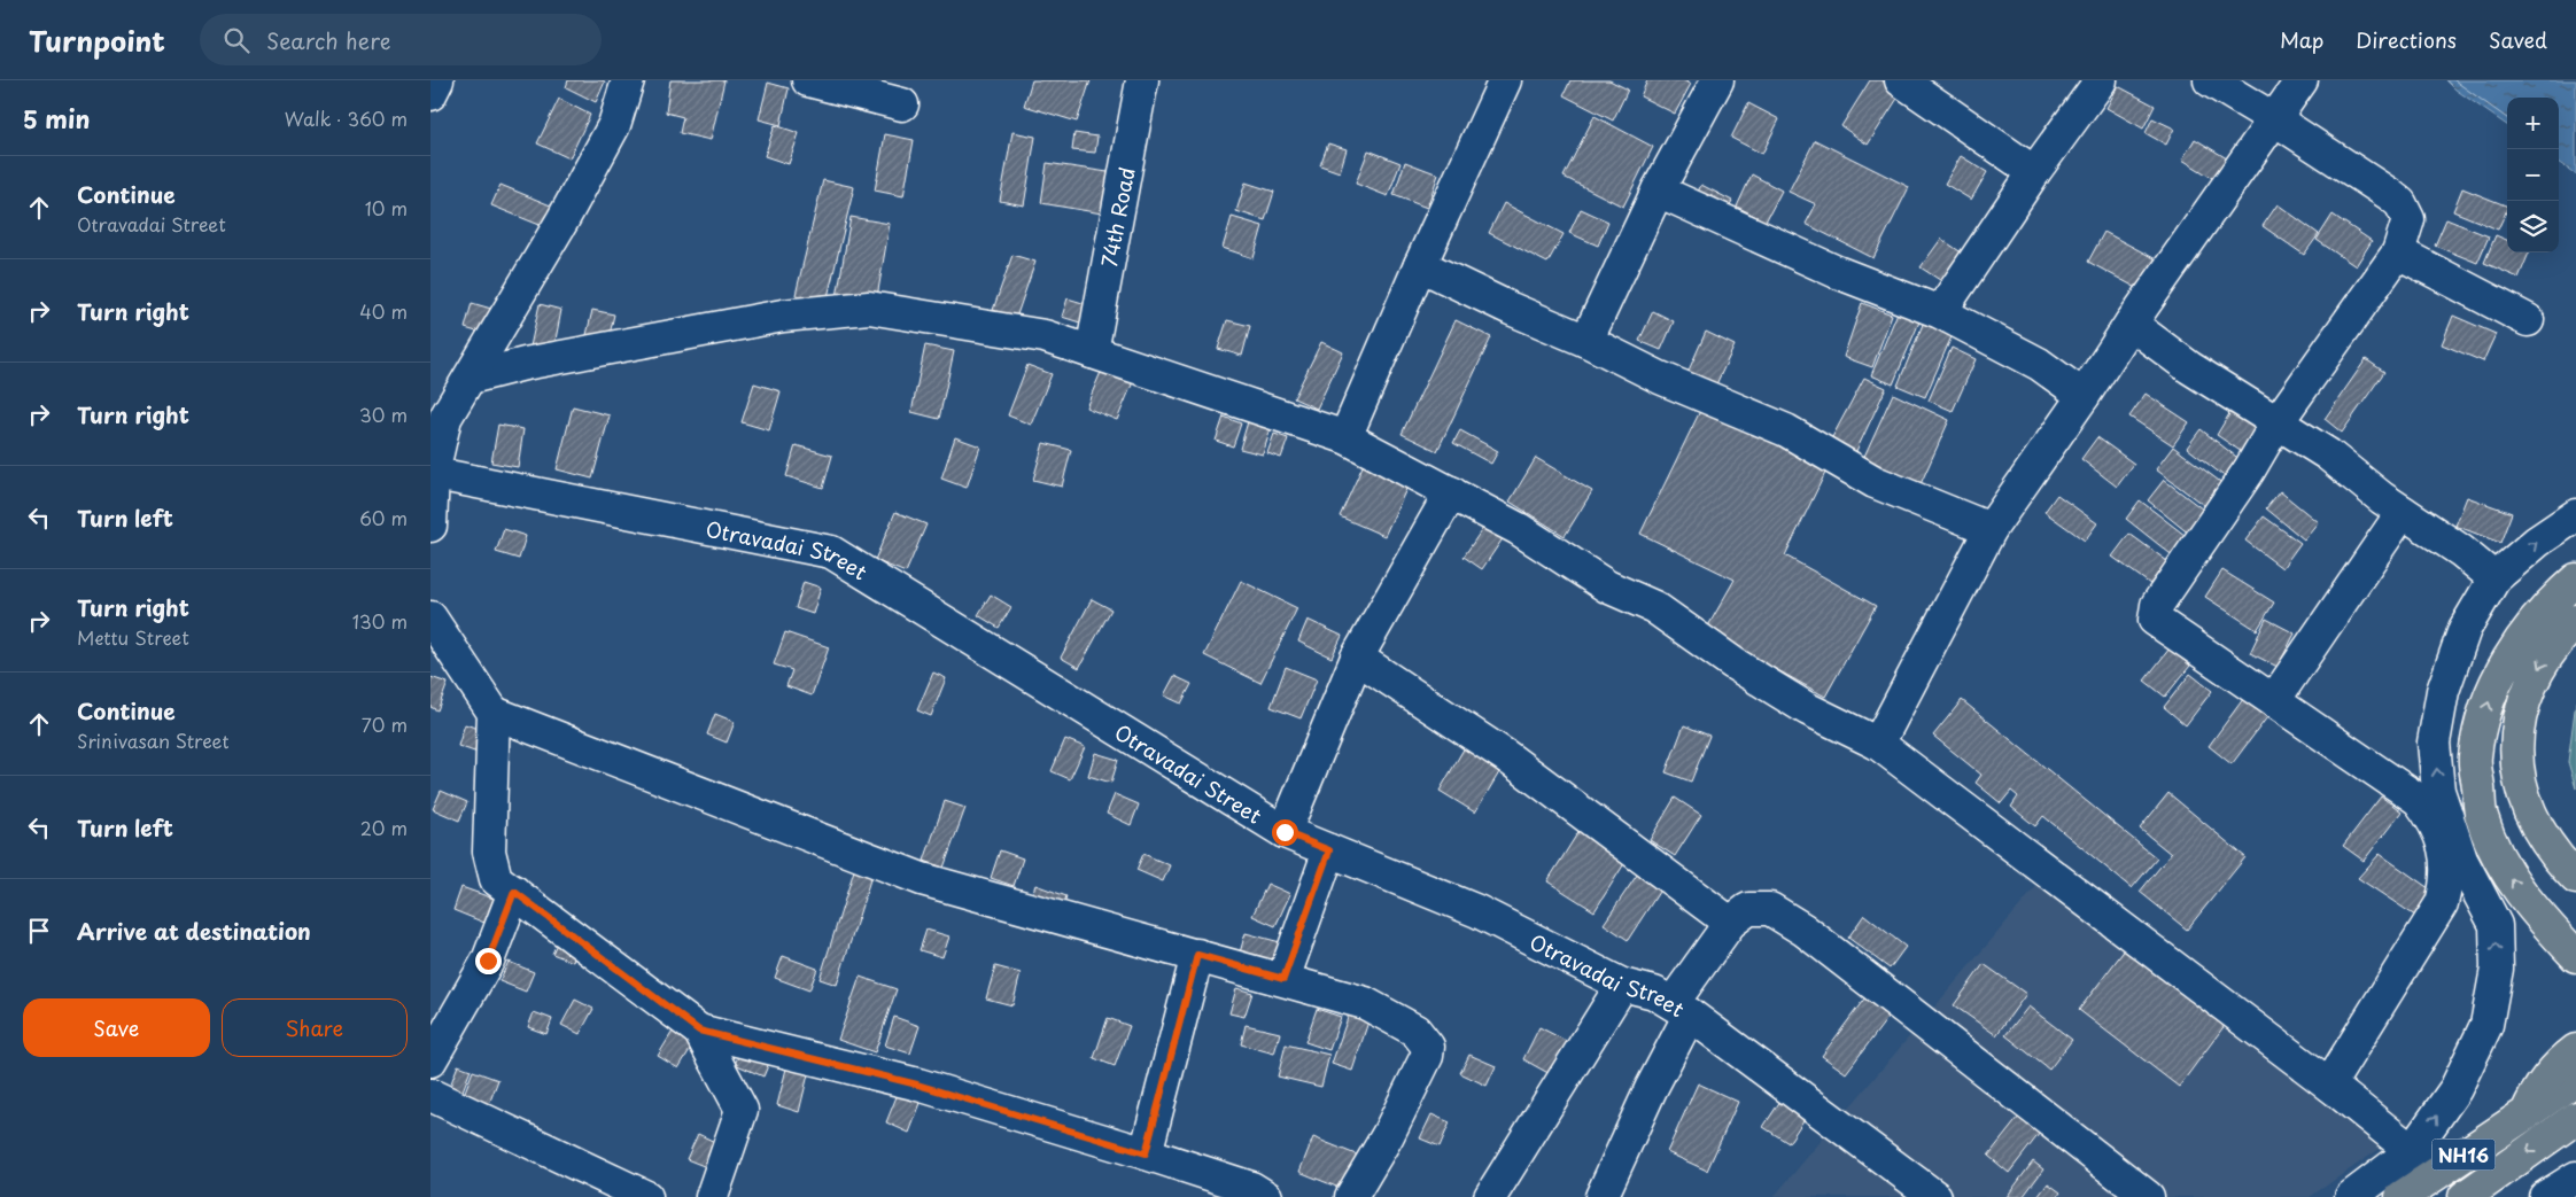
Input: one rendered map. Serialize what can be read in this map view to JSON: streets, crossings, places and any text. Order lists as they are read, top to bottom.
{
  "streets": {
    "main road": ["NH16"],
    "street": ["74th Road", "Otravadai Street"]
  },
  "page": {
    "header": "Turnpoint",
    "search": "Search here",
    "nav": ["Map", "Directions", "Saved"],
    "heading": ["5 min", "Walk · 360 m"],
    "map_buttons": ["+", "−"],
    "list": [
      ["Continue", "Otravadai Street", "10 m"],
      ["Turn right", "40 m"],
      ["Turn right", "30 m"],
      ["Turn left", "60 m"],
      ["Turn right", "Mettu Street", "130 m"],
      ["Continue", "Srinivasan Street", "70 m"],
      ["Turn left", "20 m"],
      "Arrive at destination"
    ],
    "buttons": ["Save", "Share"]
  }
}
